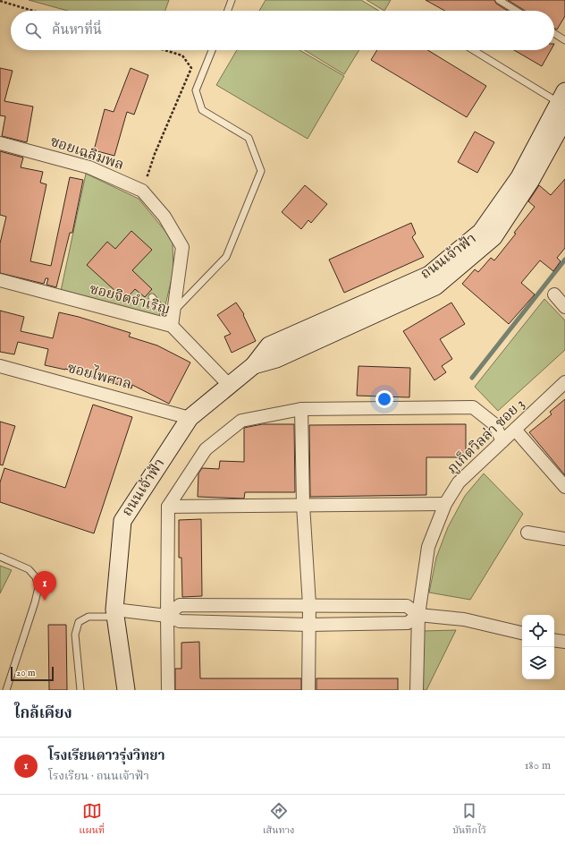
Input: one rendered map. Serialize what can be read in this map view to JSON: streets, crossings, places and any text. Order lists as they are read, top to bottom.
{
  "streets": {
    "main road": ["ถนนเจ้าฟ้า"],
    "street": [
      "ซอยเฉลิมพล",
      "ซอยจิตจำเริญ",
      "ซอยไพศาล",
      "ภูเก็ตวิลล่า ซอย 3"
    ]
  },
  "crossings": [
    ["ซอยเฉลิมพล", "ซอยจิตจำเริญ"],
    ["ถนนเจ้าฟ้า", "ซอยจิตจำเริญ"],
    ["ถนนเจ้าฟ้า", "ซอยไพศาล"]
  ],
  "scale_bar": "20 m",
  "page": {
    "search": "ค้นหาที่นี่",
    "pins": "1",
    "scale": "20 m",
    "heading": "ใกล้เคียง",
    "list": [
      {
        "mark": "1",
        "name": "โรงเรียนดาวรุ่งวิทยา",
        "note": "โรงเรียน · ถนนเจ้าฟ้า",
        "value": "180 m"
      }
    ],
    "nav": ["แผนที่", "เส้นทาง", "บันทึกไว้"]
  }
}
